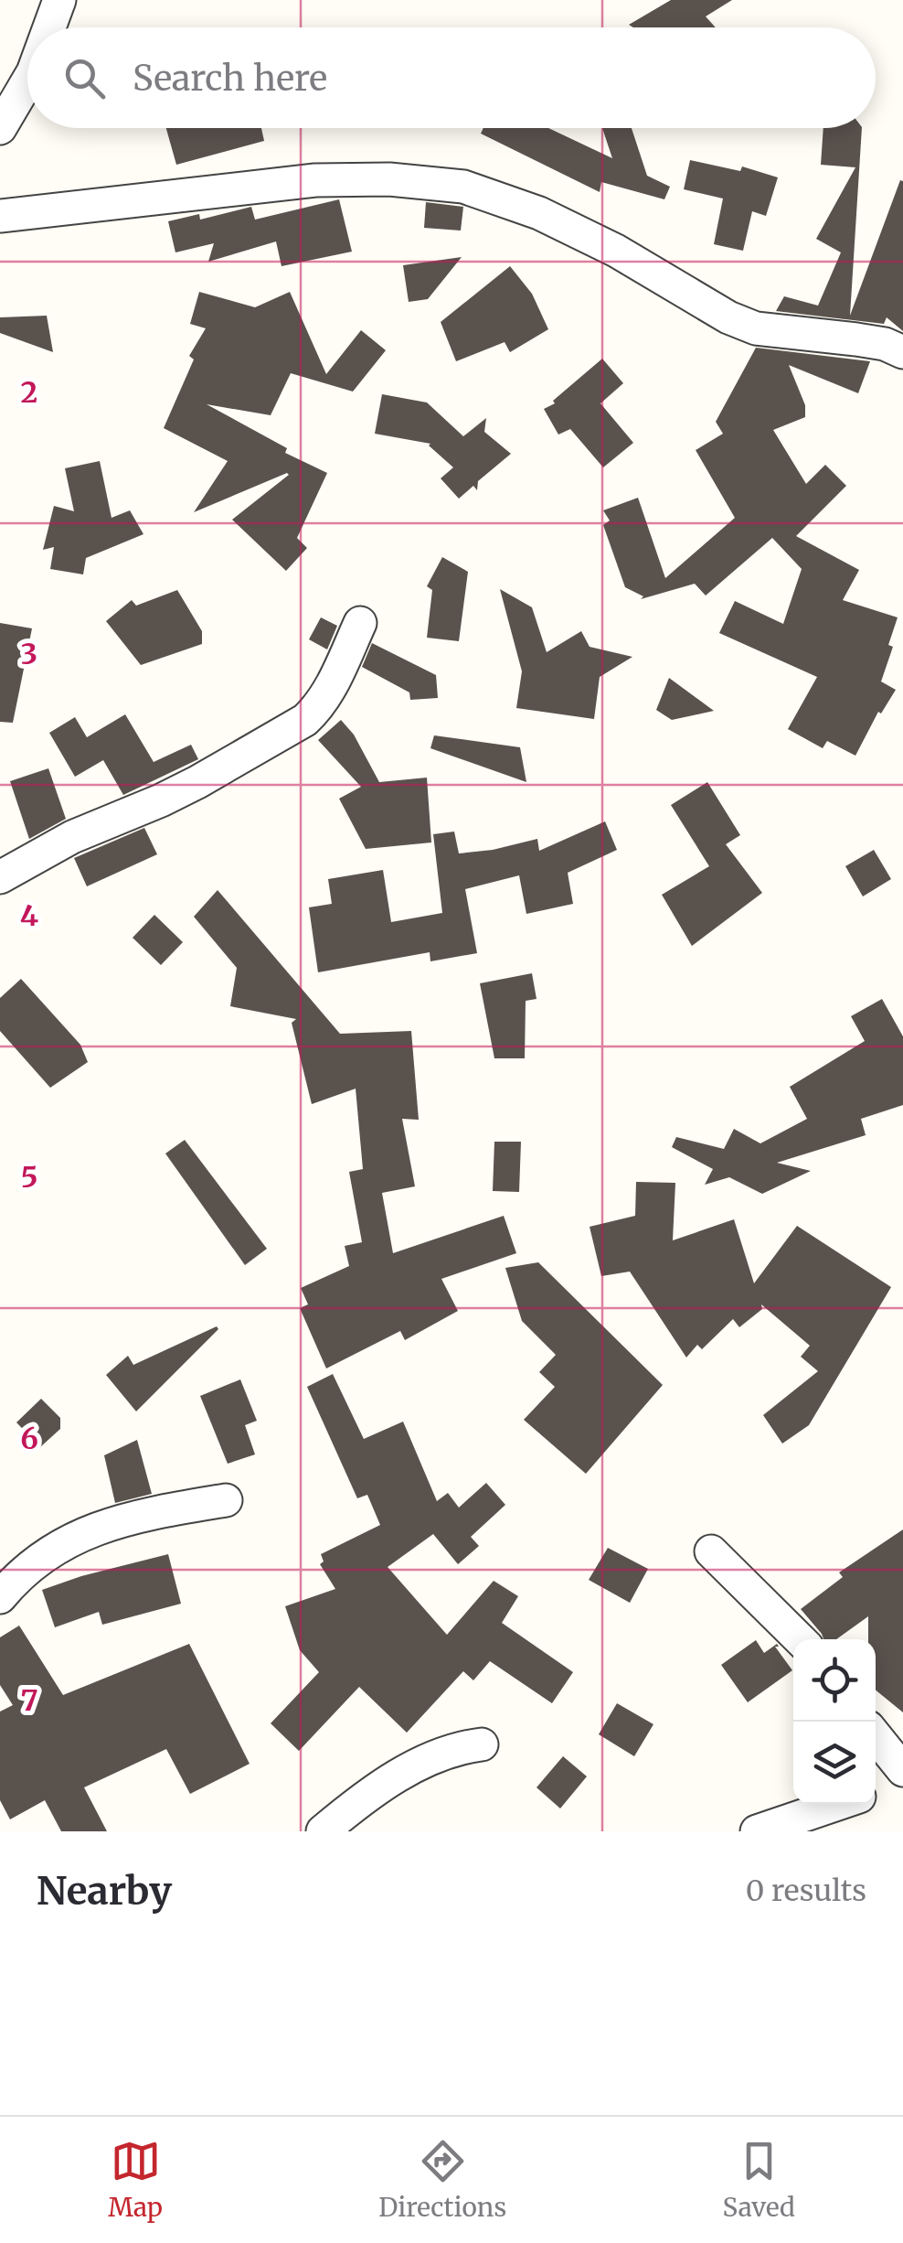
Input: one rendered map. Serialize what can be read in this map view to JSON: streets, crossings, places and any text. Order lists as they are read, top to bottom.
{
  "page": {
    "search": "Search here",
    "heading": ["Nearby", "0 results"],
    "nav": ["Map", "Directions", "Saved"]
  },
  "grid": {
    "rows": [
      "2",
      "3",
      "4",
      "5",
      "6",
      "7"
    ]
  }
}
